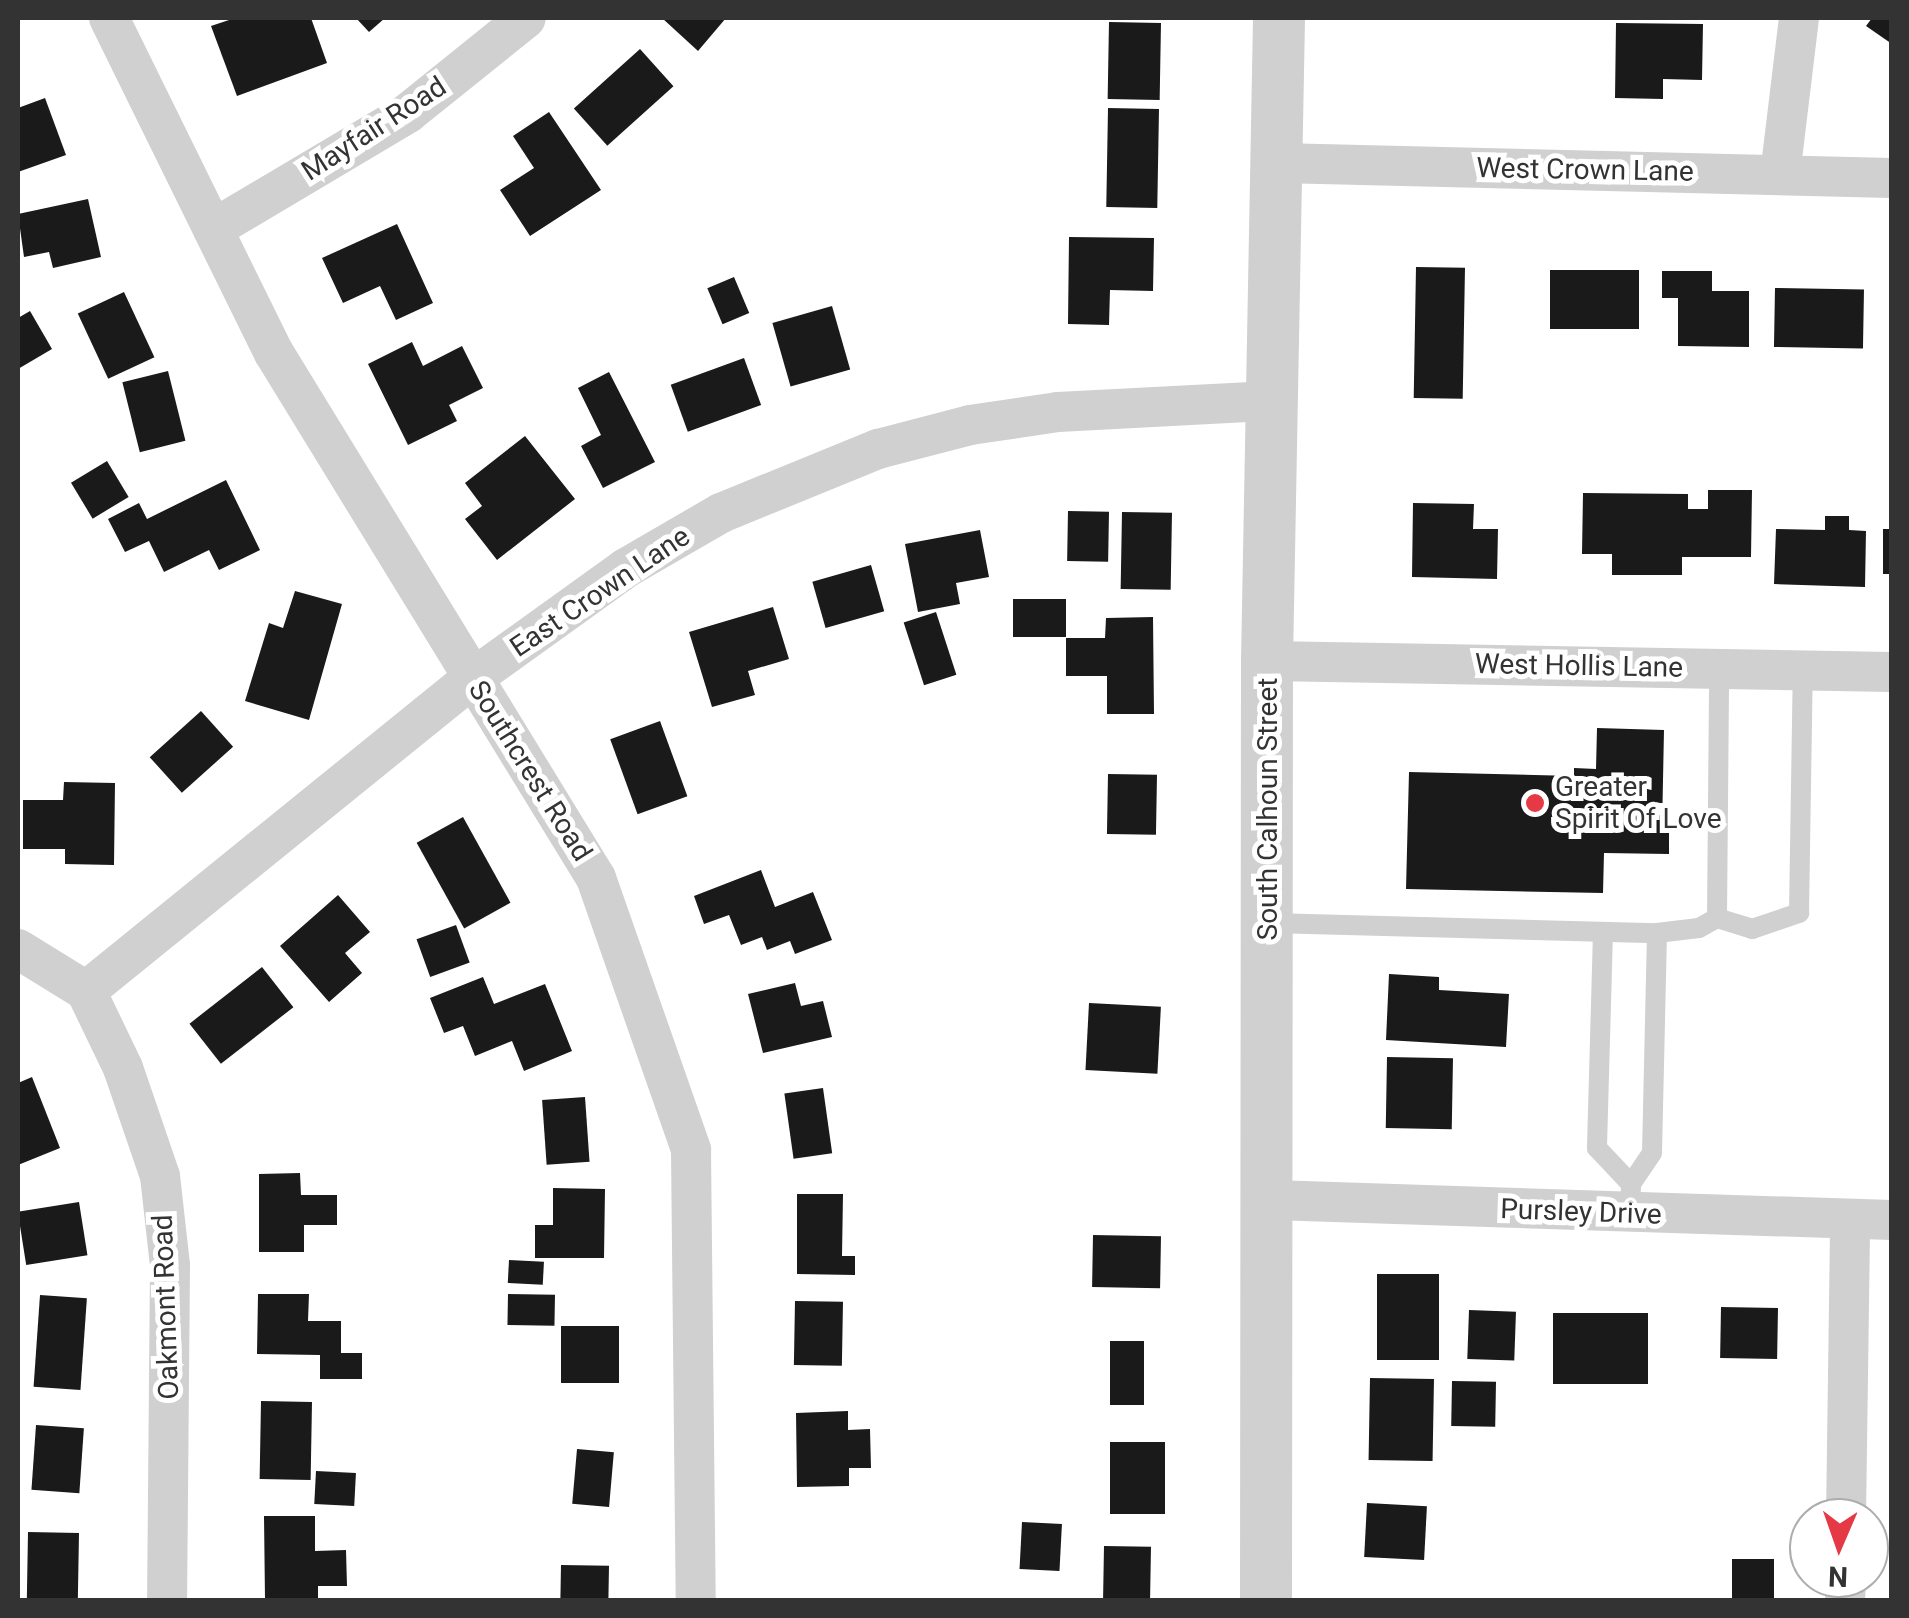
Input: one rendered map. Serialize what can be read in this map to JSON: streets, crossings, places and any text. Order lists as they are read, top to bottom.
{
  "streets": {
    "street": [
      "Mayfair Road",
      "West Crown Lane",
      "East Crown Lane",
      "West Hollis Lane",
      "Southcrest Road",
      "South Calhoun Street",
      "Pursley Drive",
      "Oakmont Road"
    ]
  },
  "crossings": [
    ["Mayfair Road", "Southcrest Road"],
    ["West Crown Lane", "South Calhoun Street"],
    ["East Crown Lane", "Southcrest Road"],
    ["East Crown Lane", "South Calhoun Street"],
    ["East Crown Lane", "Oakmont Road"],
    ["West Hollis Lane", "South Calhoun Street"],
    ["South Calhoun Street", "Pursley Drive"]
  ],
  "places": ["Greater Spirit Of Love"],
  "north": "bottom"
}
